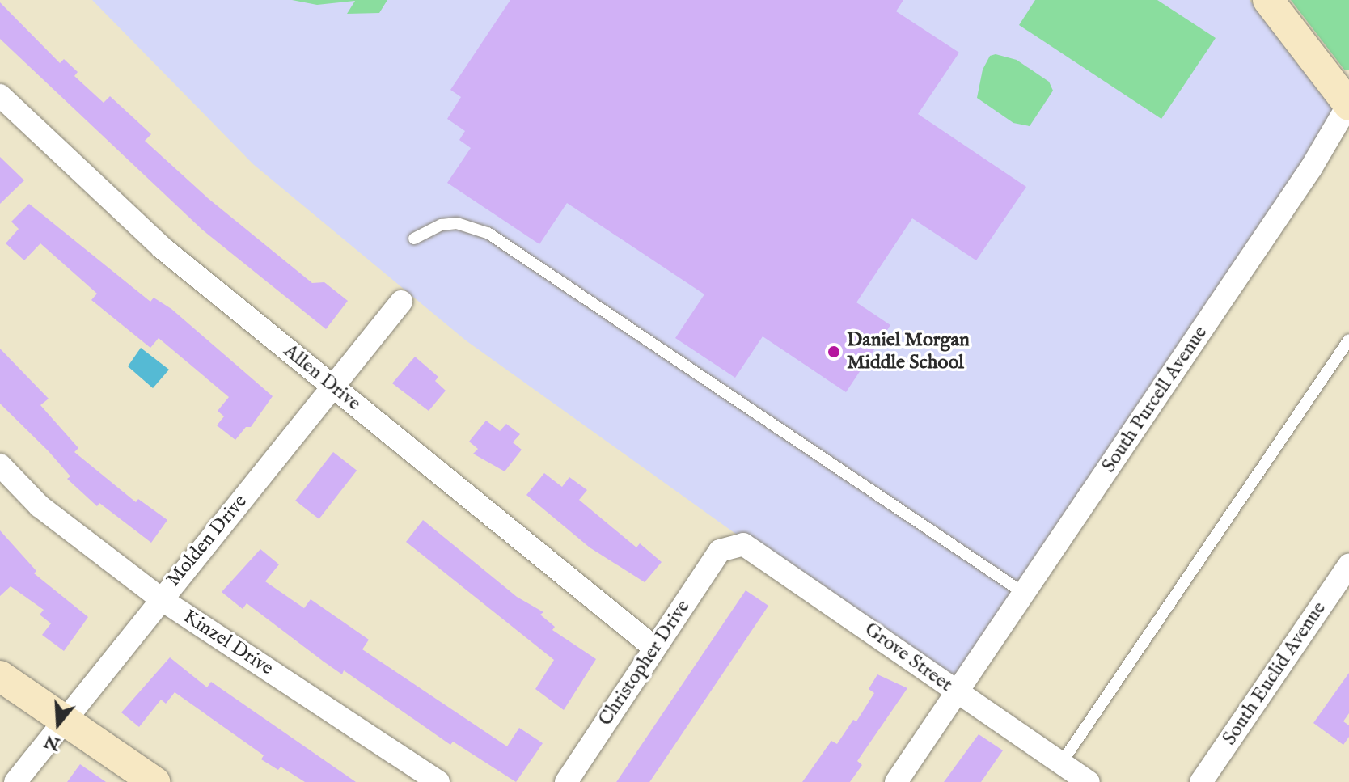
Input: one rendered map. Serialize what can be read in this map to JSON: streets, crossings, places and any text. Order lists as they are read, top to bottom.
{
  "streets": {
    "street": [
      "Allen Drive",
      "South Purcell Avenue",
      "Molden Drive",
      "Kinzel Drive",
      "Grove Street",
      "Christopher Drive",
      "South Euclid Avenue"
    ]
  },
  "crossings": [
    ["Allen Drive", "Molden Drive"],
    ["Allen Drive", "Christopher Drive"],
    ["South Purcell Avenue", "Grove Street"],
    ["Molden Drive", "Kinzel Drive"],
    ["Grove Street", "Christopher Drive"]
  ],
  "places": ["Daniel Morgan Middle School"],
  "north": "bottom"
}
